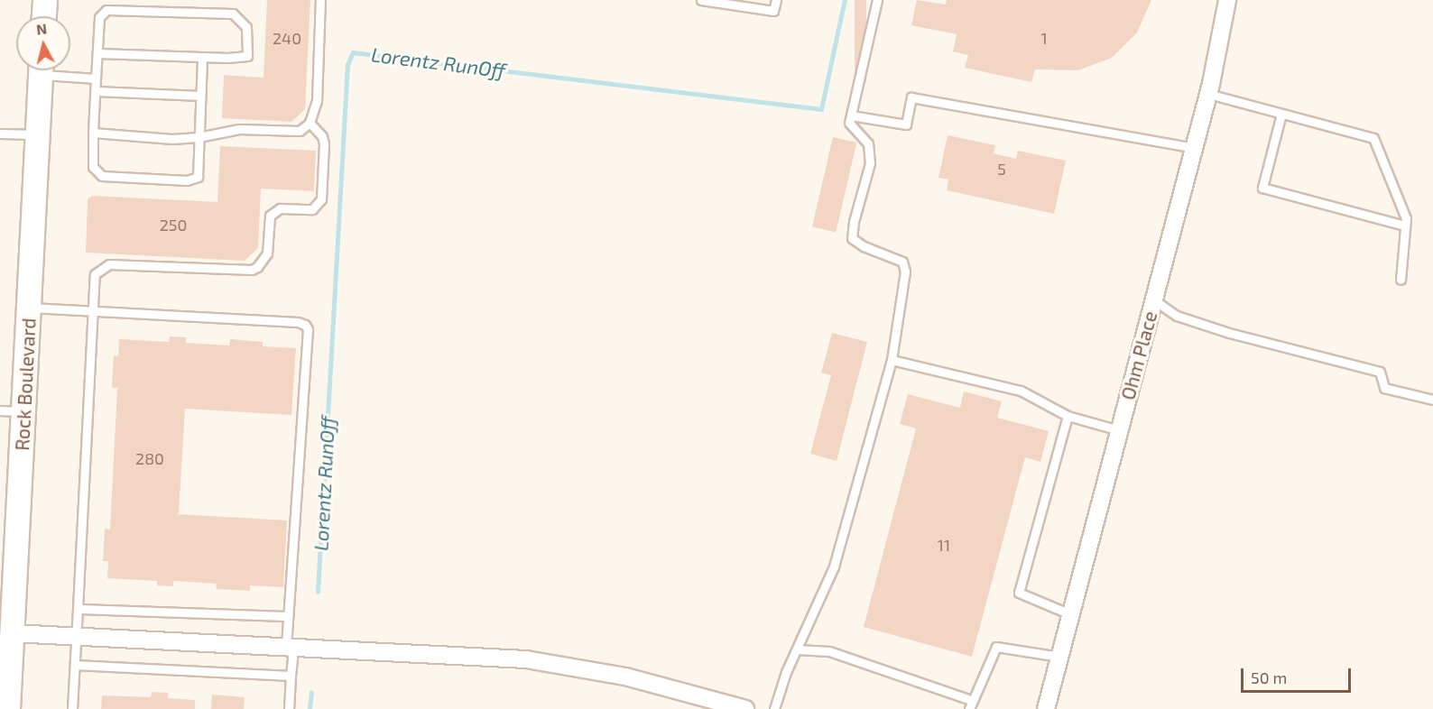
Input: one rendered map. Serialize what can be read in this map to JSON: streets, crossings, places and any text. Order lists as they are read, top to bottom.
{
  "streets": {
    "main road": ["Rock Boulevard"],
    "street": ["Ohm Place"]
  },
  "water": ["Lorentz RunOff"],
  "house_numbers": [
    "240",
    "1",
    "5",
    "250",
    "280",
    "11"
  ],
  "scale_bar": "50 m",
  "north": "top"
}
